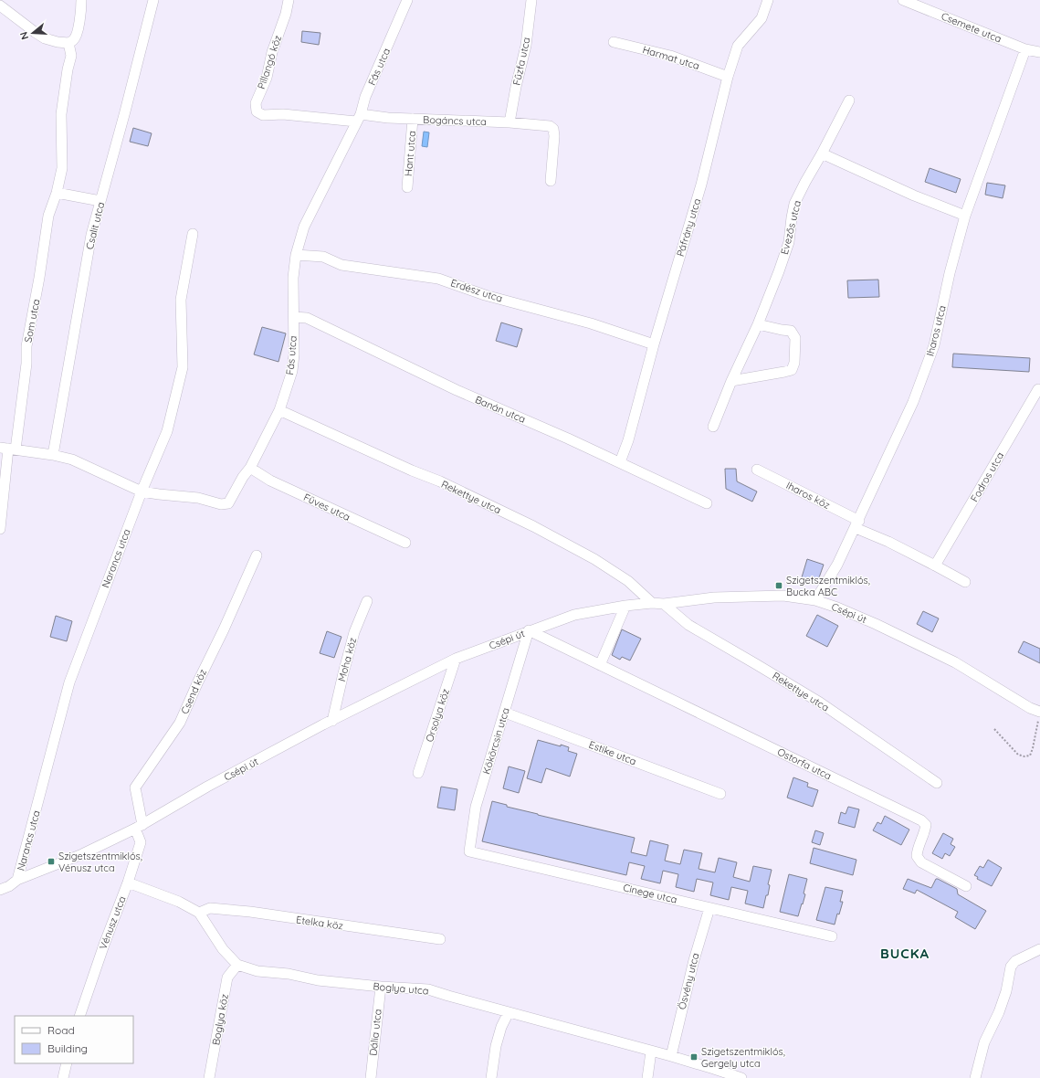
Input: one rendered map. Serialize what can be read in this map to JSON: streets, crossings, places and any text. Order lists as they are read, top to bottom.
{
  "streets": {
    "street": [
      "Csemete utca",
      "Harmat utca",
      "Fűzfa utca",
      "Pillangó köz",
      "Fás utca",
      "Bogáncs utca",
      "Hant utca",
      "Csalit utca",
      "Páfrány utca",
      "Evezős utca",
      "Erdész utca",
      "Som utca",
      "Iharos utca",
      "Banán utca",
      "Fodros utca",
      "Iharos köz",
      "Rekettye utca",
      "Füves utca",
      "Narancs utca",
      "Csépi út",
      "Moha köz",
      "Csend köz",
      "Orsolya köz",
      "Kökörcsin utca",
      "Estike utca",
      "Ostorfa utca",
      "Cinege utca",
      "Vénusz utca",
      "Etelka köz",
      "Ösvény utca",
      "Boglya utca",
      "Boglya köz",
      "Dália utca"
    ]
  },
  "crossings": [
    ["Csemete utca", "Iharos utca"],
    ["Harmat utca", "Páfrány utca"],
    ["Fűzfa utca", "Bogáncs utca"],
    ["Pillangó köz", "Fás utca"],
    ["Pillangó köz", "Bogáncs utca"],
    ["Fás utca", "Bogáncs utca"],
    ["Fás utca", "Csalit utca"],
    ["Fás utca", "Erdész utca"],
    ["Fás utca", "Som utca"],
    ["Fás utca", "Banán utca"],
    ["Fás utca", "Rekettye utca"],
    ["Fás utca", "Füves utca"],
    ["Fás utca", "Narancs utca"],
    ["Bogáncs utca", "Hant utca"],
    ["Páfrány utca", "Erdész utca"],
    ["Páfrány utca", "Banán utca"],
    ["Iharos utca", "Iharos köz"],
    ["Iharos utca", "Csépi út"],
    ["Rekettye utca", "Csépi út"],
    ["Narancs utca", "Csépi út"],
    ["Csépi út", "Moha köz"],
    ["Csépi út", "Csend köz"],
    ["Csépi út", "Orsolya köz"],
    ["Csépi út", "Kökörcsin utca"],
    ["Csépi út", "Ostorfa utca"],
    ["Csépi út", "Vénusz utca"],
    ["Csend köz", "Vénusz utca"],
    ["Kökörcsin utca", "Estike utca"],
    ["Kökörcsin utca", "Ostorfa utca"],
    ["Kökörcsin utca", "Cinege utca"],
    ["Cinege utca", "Ösvény utca"],
    ["Vénusz utca", "Boglya utca"],
    ["Etelka köz", "Boglya utca"],
    ["Ösvény utca", "Boglya utca"],
    ["Boglya utca", "Boglya köz"],
    ["Boglya utca", "Dália utca"]
  ],
  "districts": ["BUCKA"],
  "places": {
    "transit": ["Szigetszentmiklós, Bucka ABC", "Szigetszentmiklós, Vénusz utca", "Szigetszentmiklós, Gergely utca"]
  },
  "legend": ["Road", "Building"],
  "north": "left"
}
